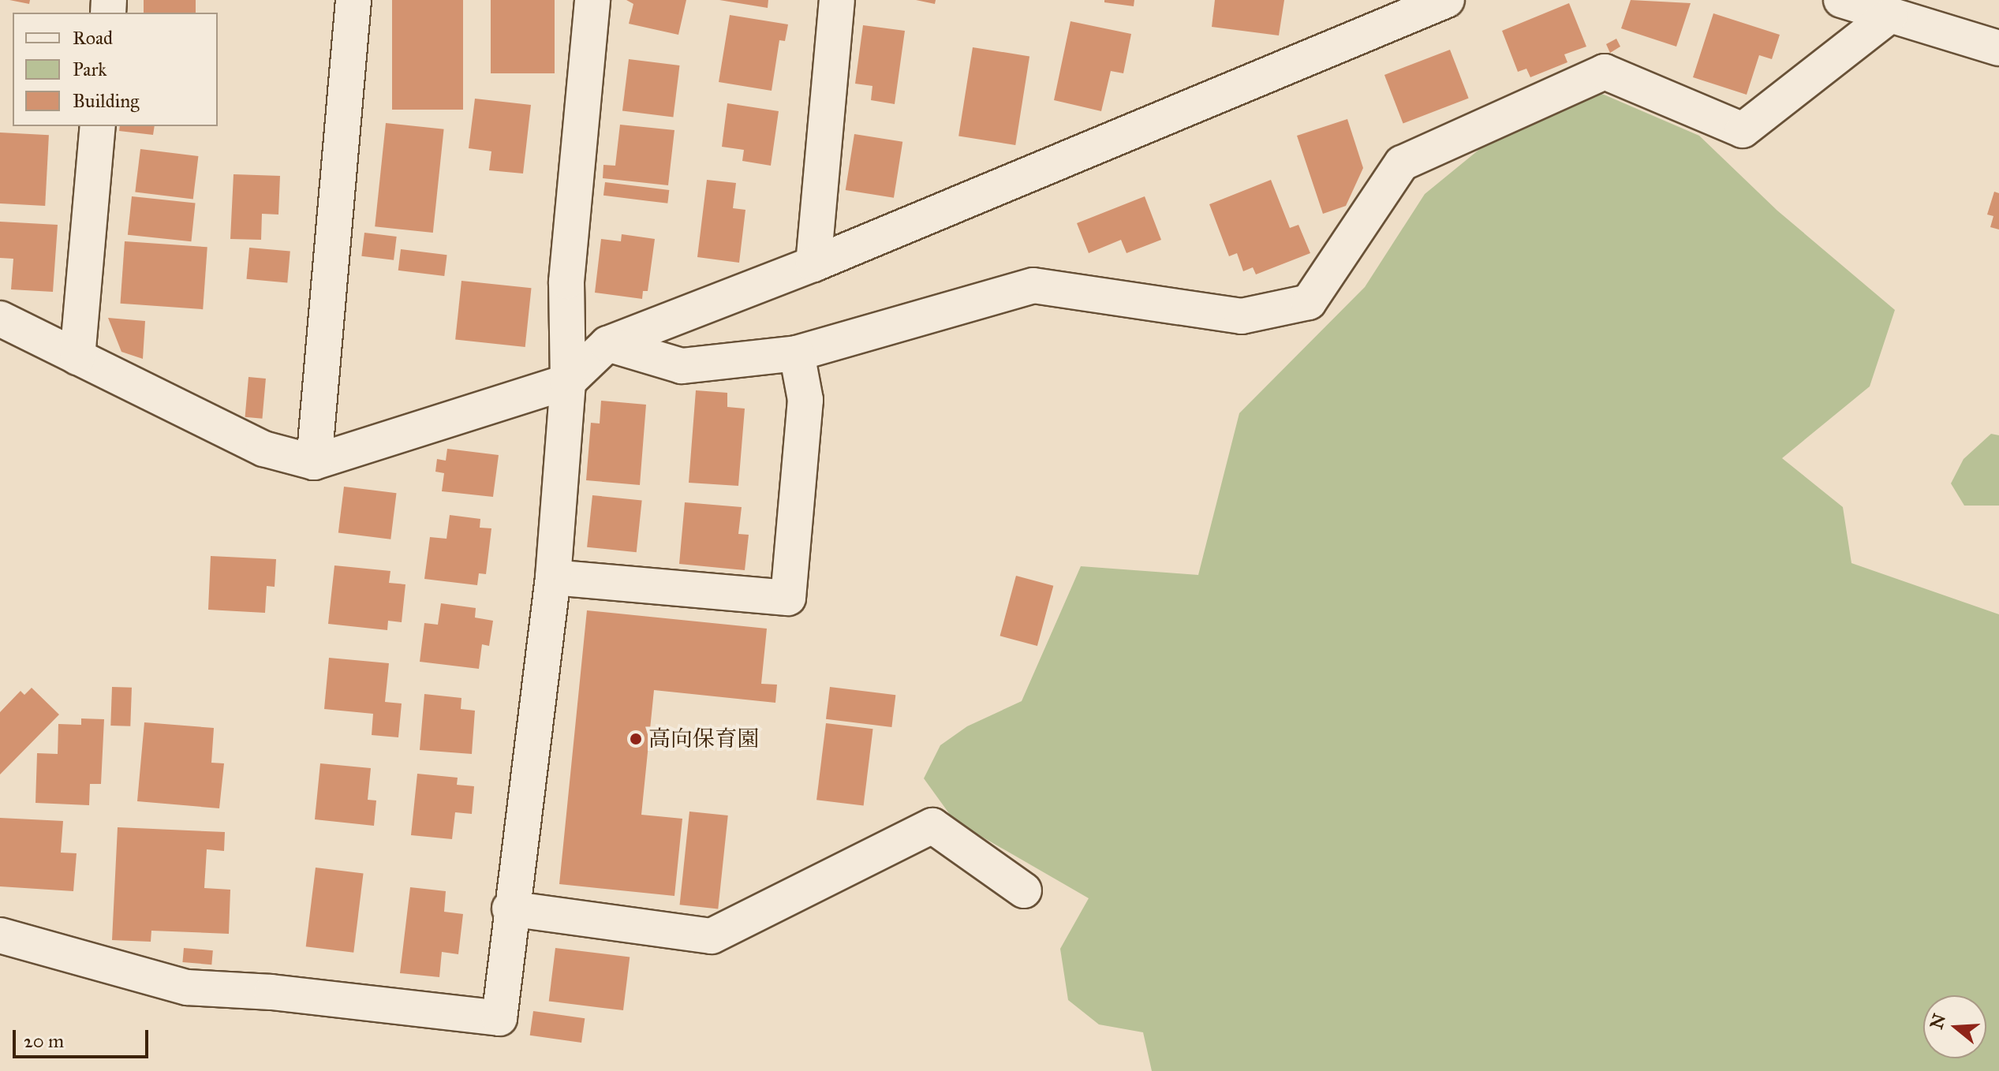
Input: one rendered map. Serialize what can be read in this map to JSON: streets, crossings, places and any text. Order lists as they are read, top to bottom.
{
  "places": ["高向保育園"],
  "legend": ["Road", "Park", "Building"],
  "scale_bar": "20 m",
  "north": "left"
}
